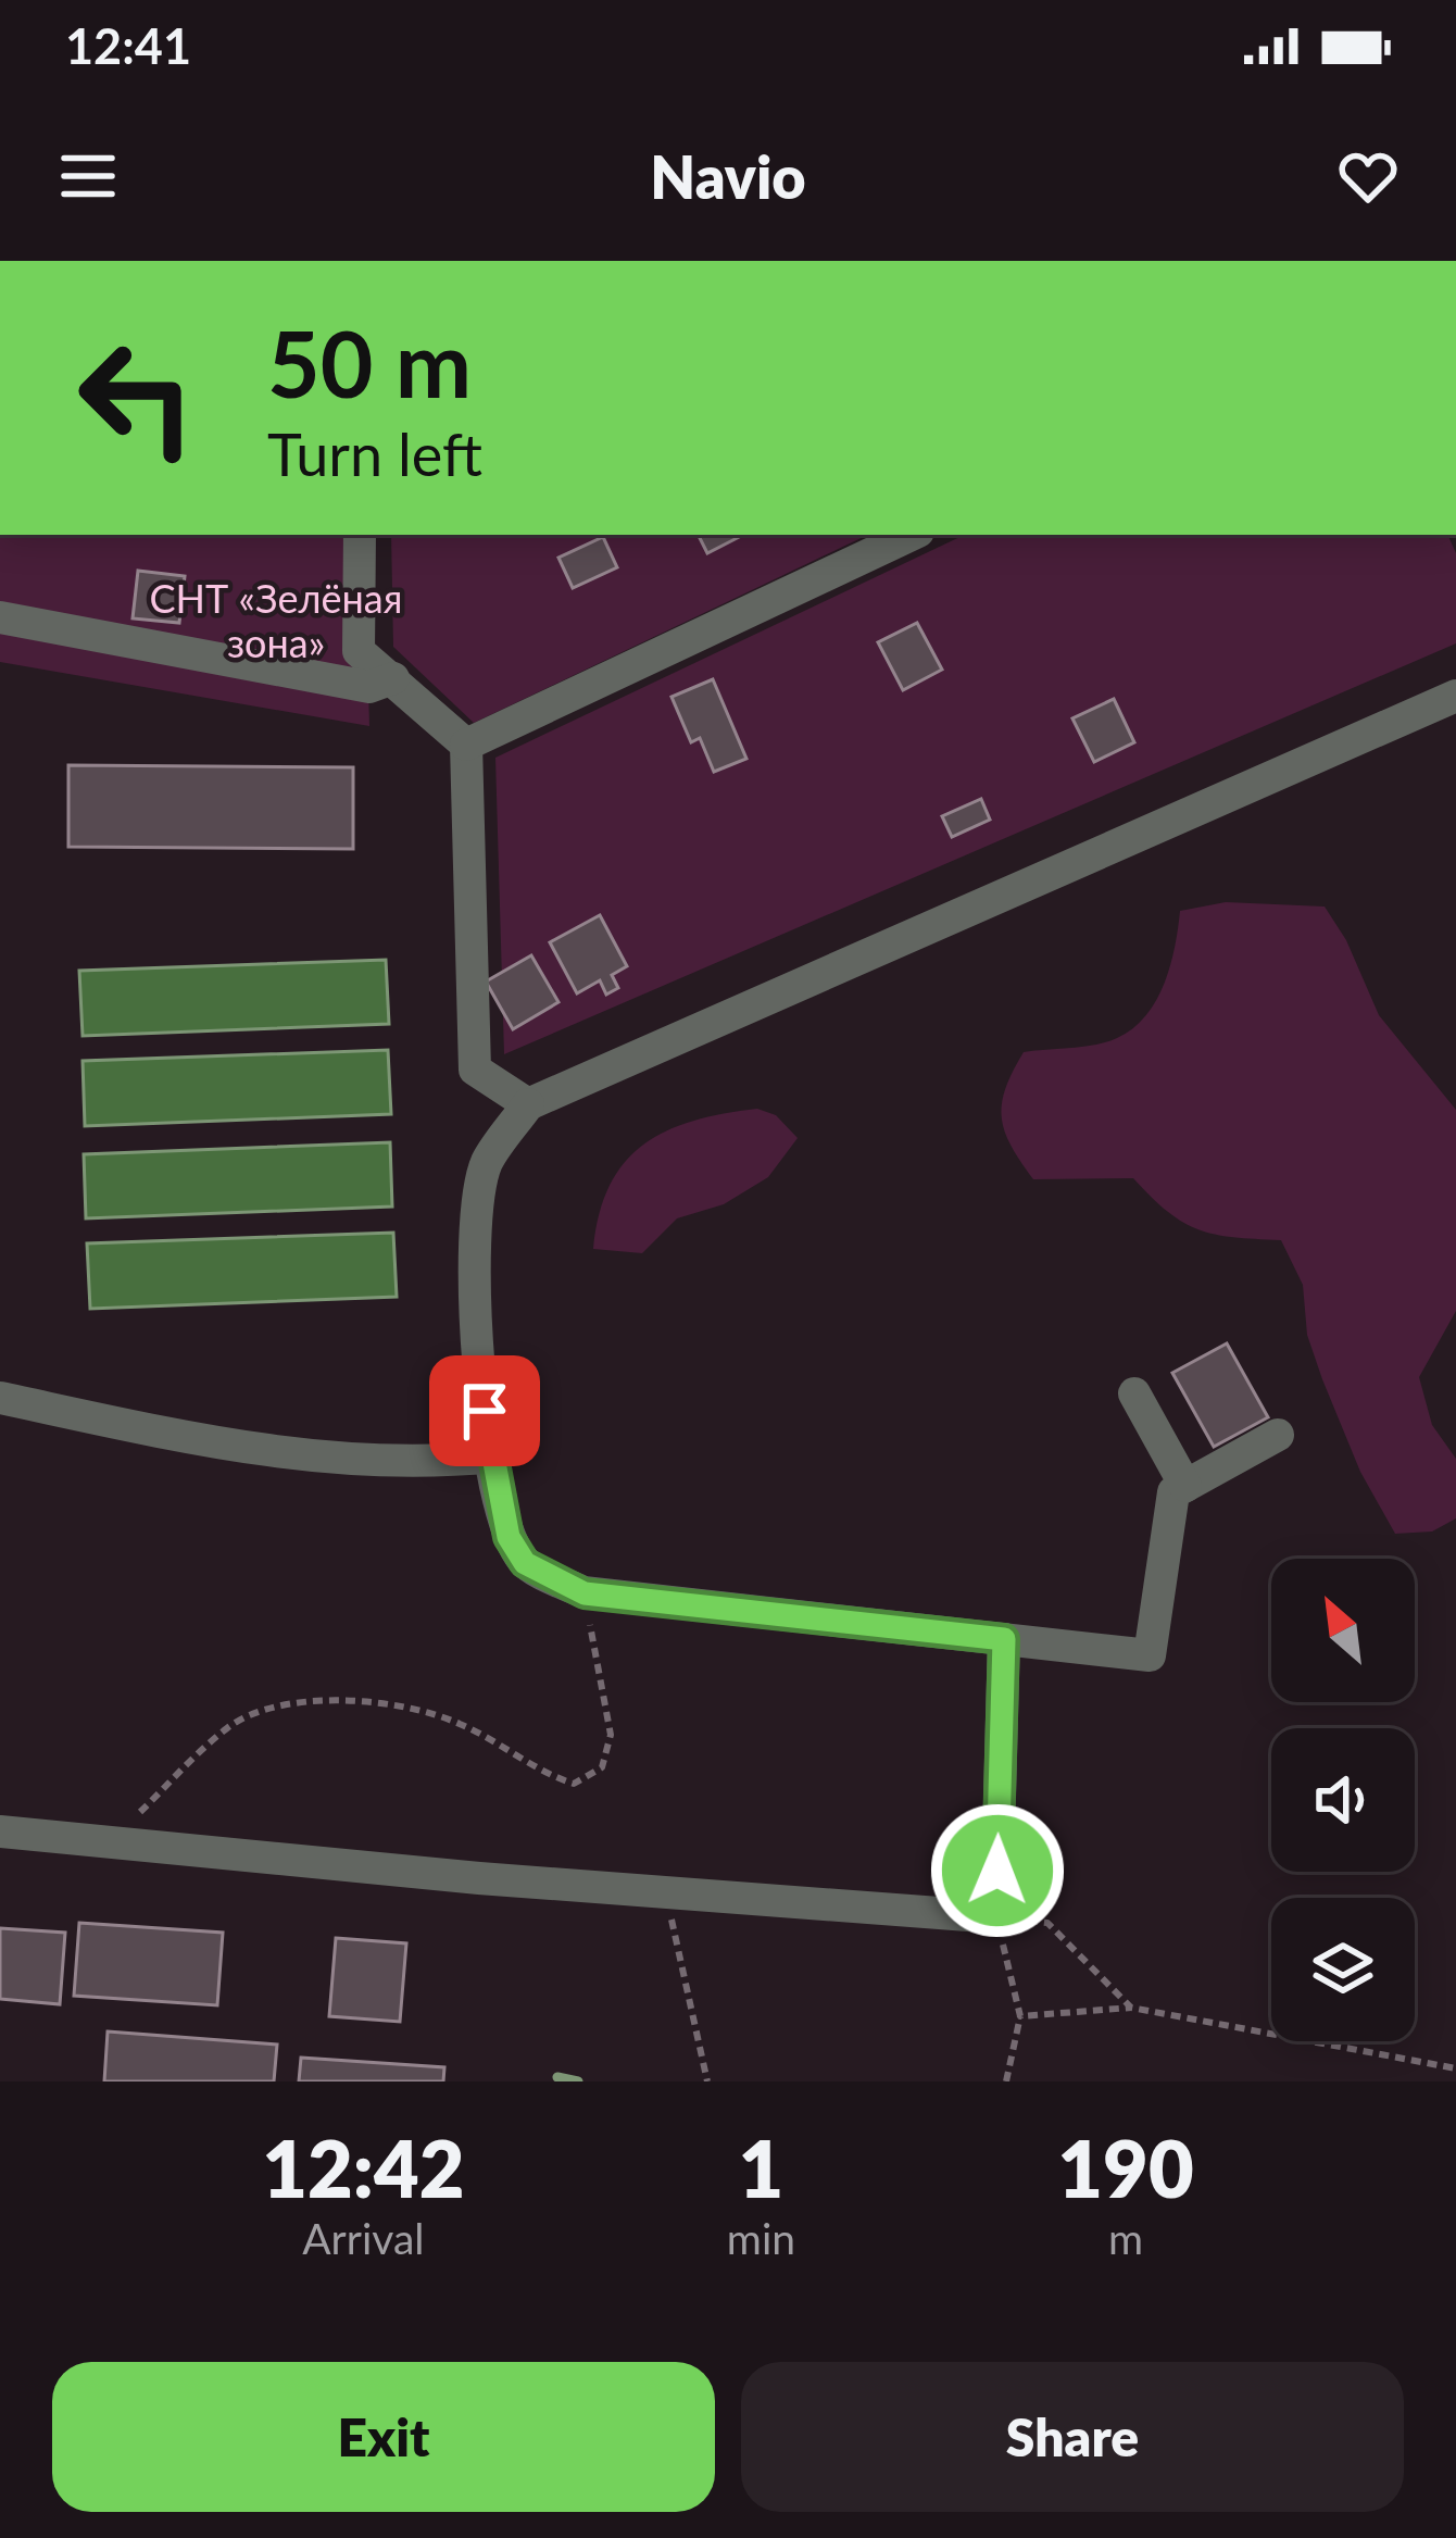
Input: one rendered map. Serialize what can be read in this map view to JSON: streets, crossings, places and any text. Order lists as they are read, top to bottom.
{
  "parks": ["СНТ «Зелёная зона»"],
  "north": "top left",
  "page": {
    "status": "12:41",
    "header": "Navio",
    "turn": ["50 m", "Turn left"],
    "eta": [
      "12:42",
      "Arrival",
      "1",
      "min",
      "190",
      "m"
    ],
    "buttons": ["Exit", "Share"]
  }
}
